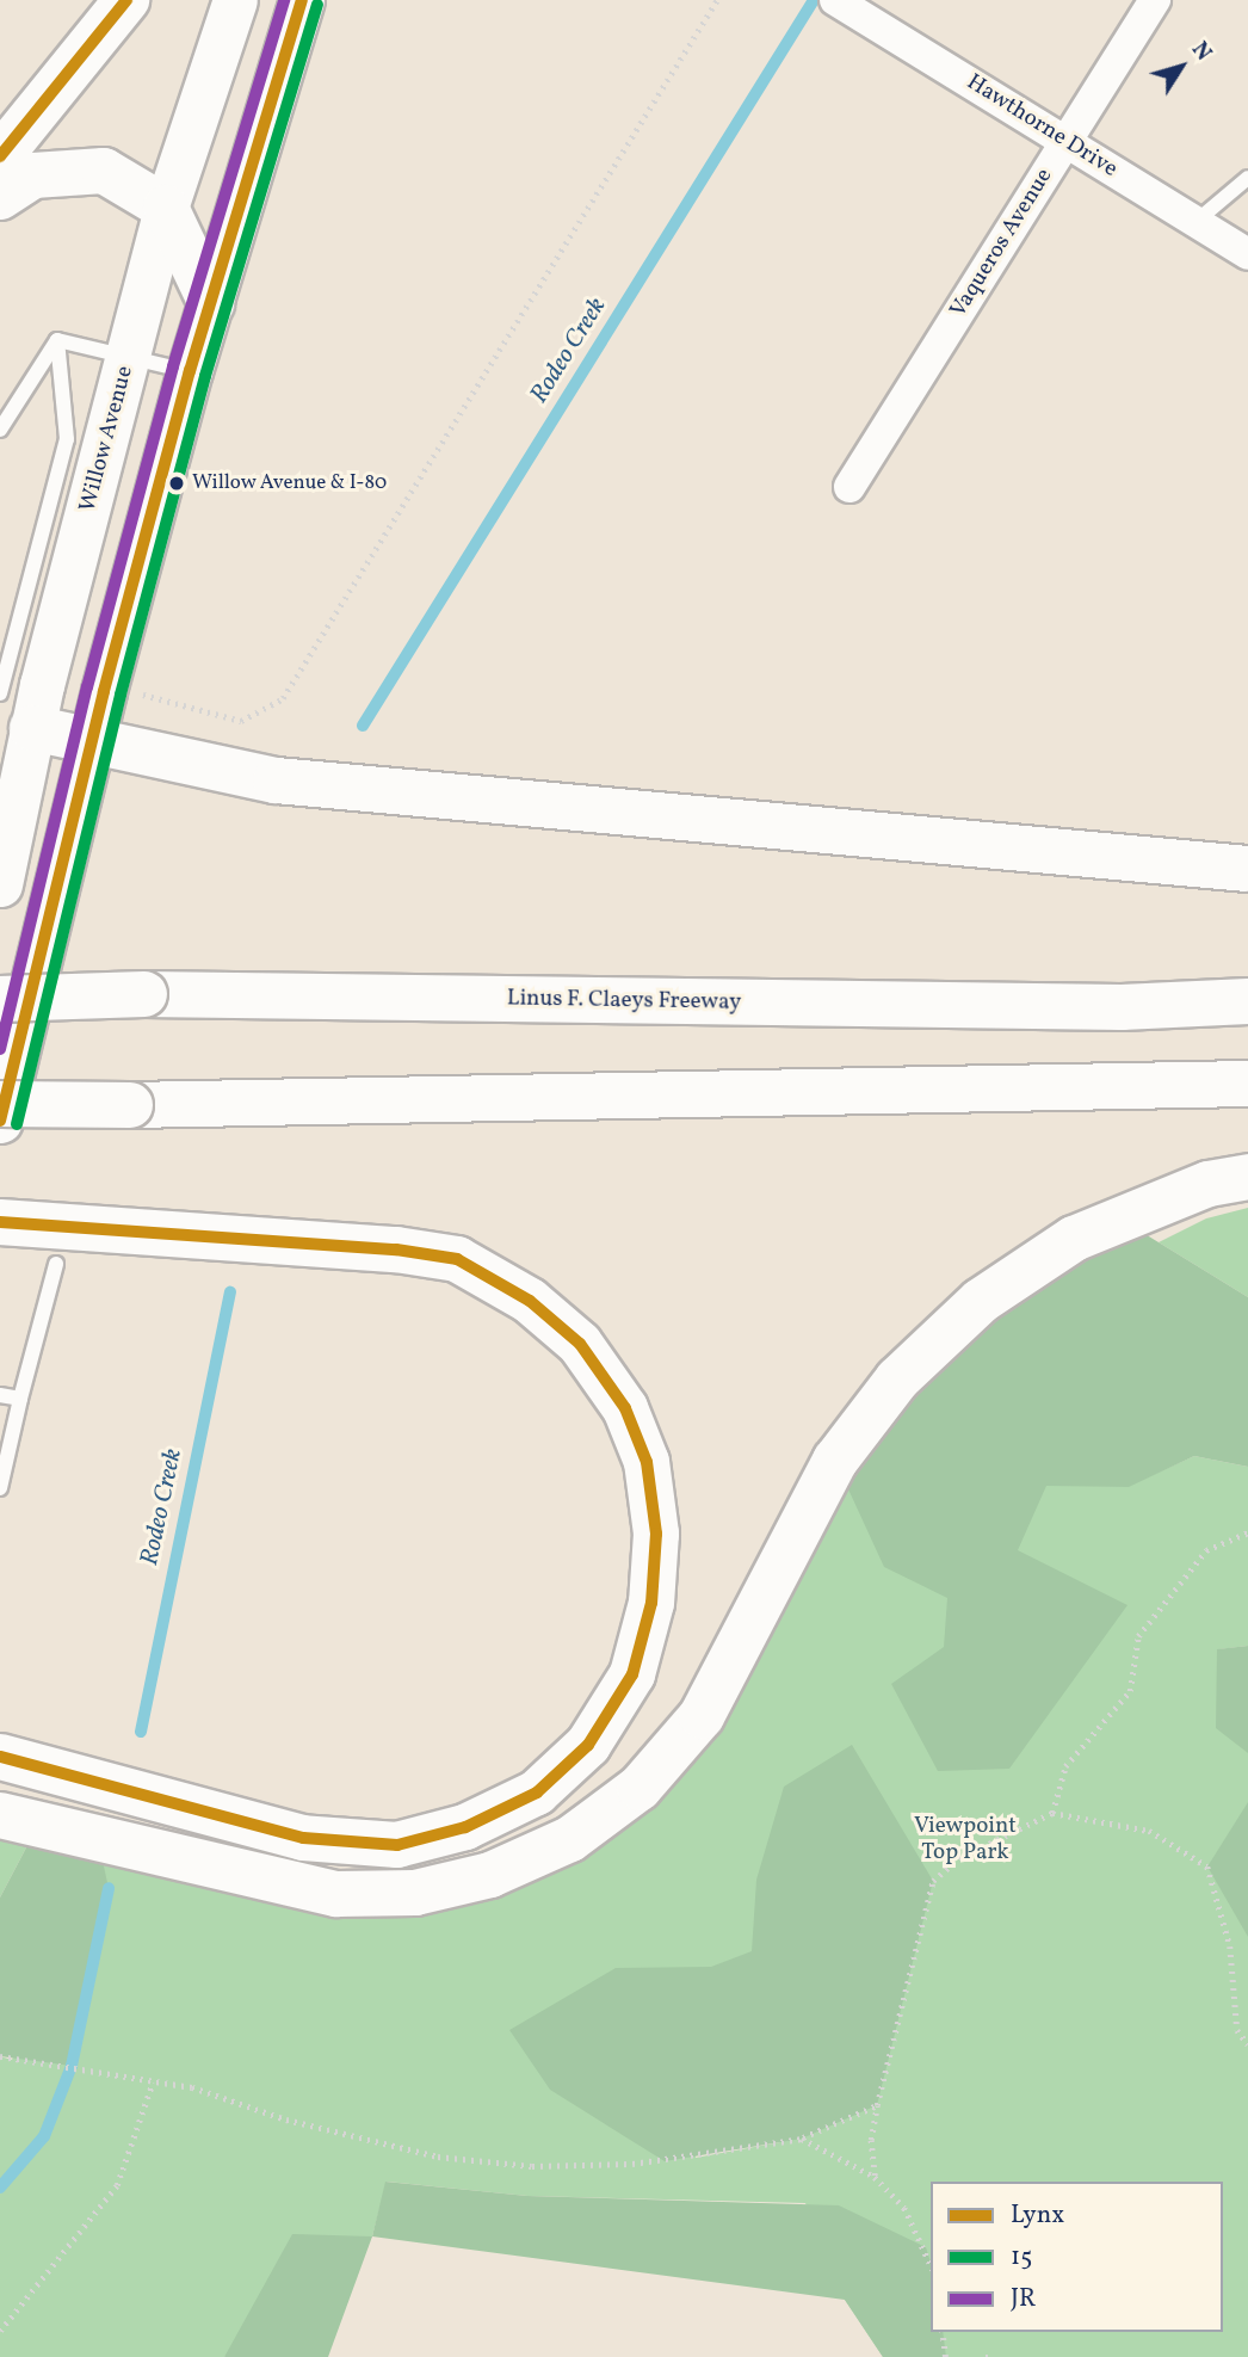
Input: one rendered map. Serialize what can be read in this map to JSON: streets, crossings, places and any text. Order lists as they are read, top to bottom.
{
  "streets": {
    "highway": ["Linus F. Claeys Freeway"],
    "main road": ["Willow Avenue"],
    "street": ["Hawthorne Drive", "Vaqueros Avenue"]
  },
  "crossings": [
    ["Hawthorne Drive", "Vaqueros Avenue"]
  ],
  "water": ["Rodeo Creek"],
  "parks": ["Viewpoint Top Park"],
  "places": ["Willow Avenue & I-80"],
  "lines": ["transit line Lynx", "transit line JR", "transit line 15"],
  "legend": ["Lynx", "15", "JR"],
  "north": "top right"
}
